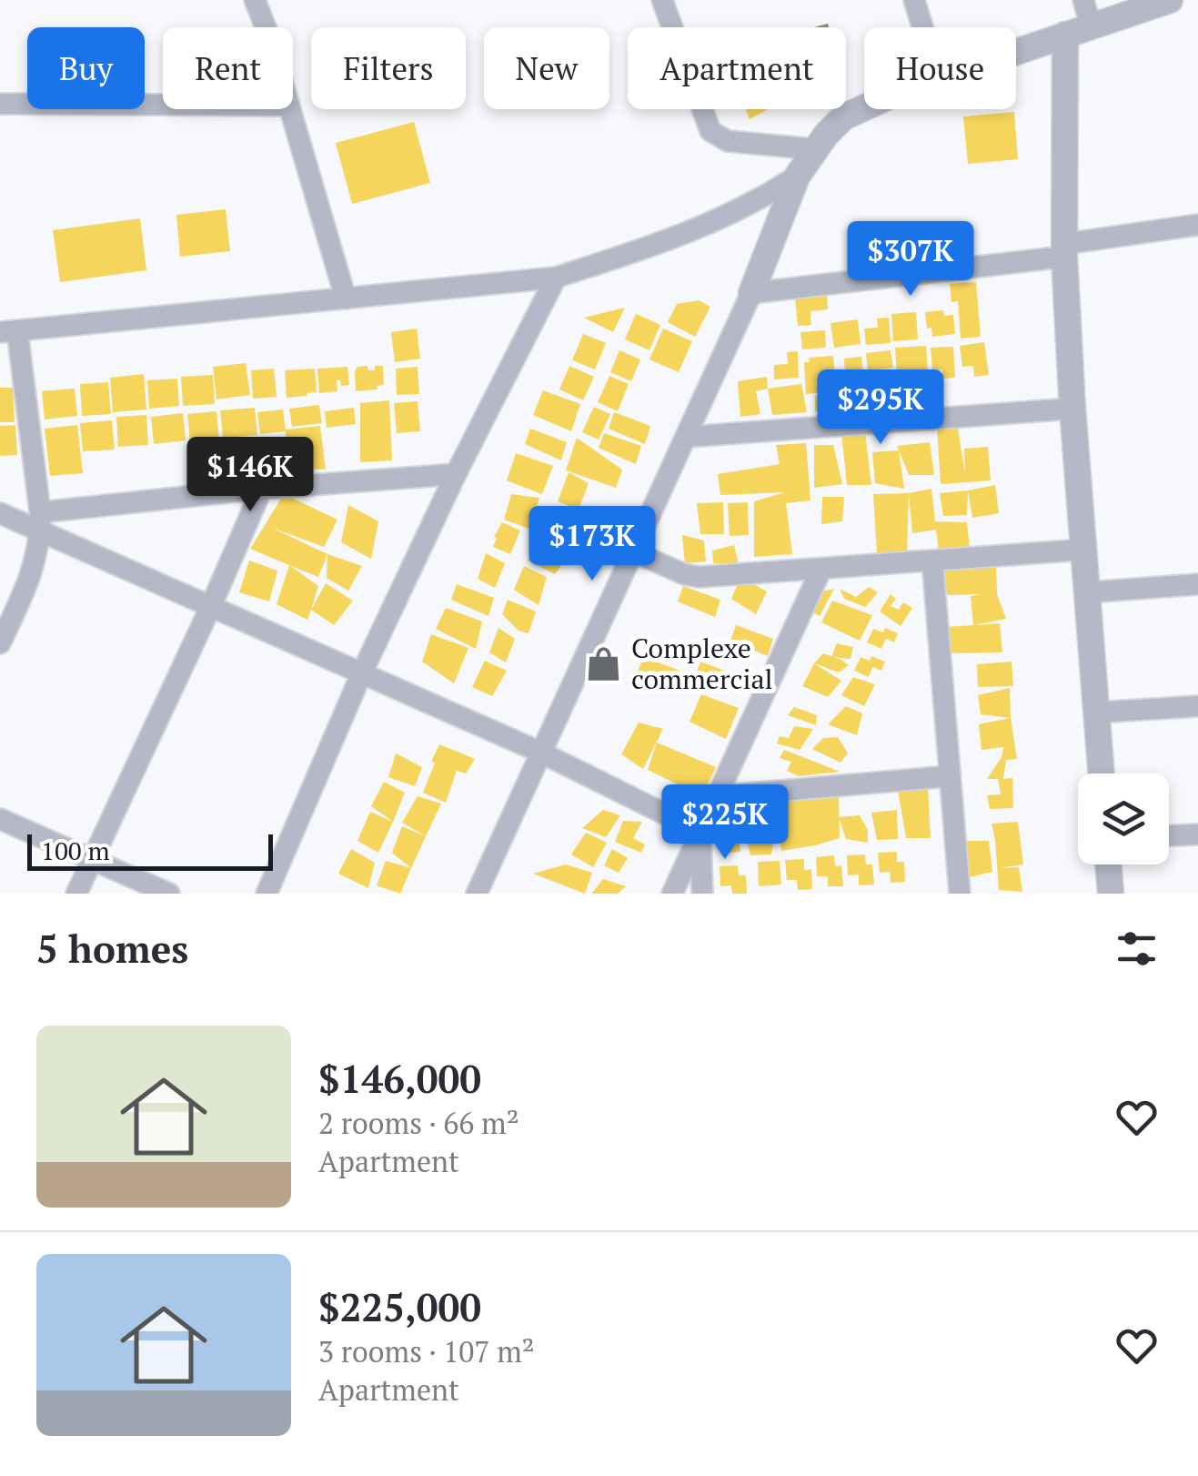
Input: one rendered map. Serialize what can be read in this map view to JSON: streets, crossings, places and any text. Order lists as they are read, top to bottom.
{
  "places": {
    "shop": ["Complexe commercial"]
  },
  "scale_bar": "100 m",
  "page": {
    "chip": [
      "Buy",
      "Rent",
      "Filters",
      "New",
      "Apartment",
      "House"
    ],
    "price": [
      "$307K",
      "$295K",
      "$146K",
      "$173K",
      "$225K"
    ],
    "scale": "100 m",
    "heading": "5 homes",
    "list": [
      {
        "name": "$146,000",
        "note": "2 rooms · 66 m² · Apartment"
      },
      {
        "name": "$225,000",
        "note": "3 rooms · 107 m² · Apartment"
      }
    ]
  }
}
